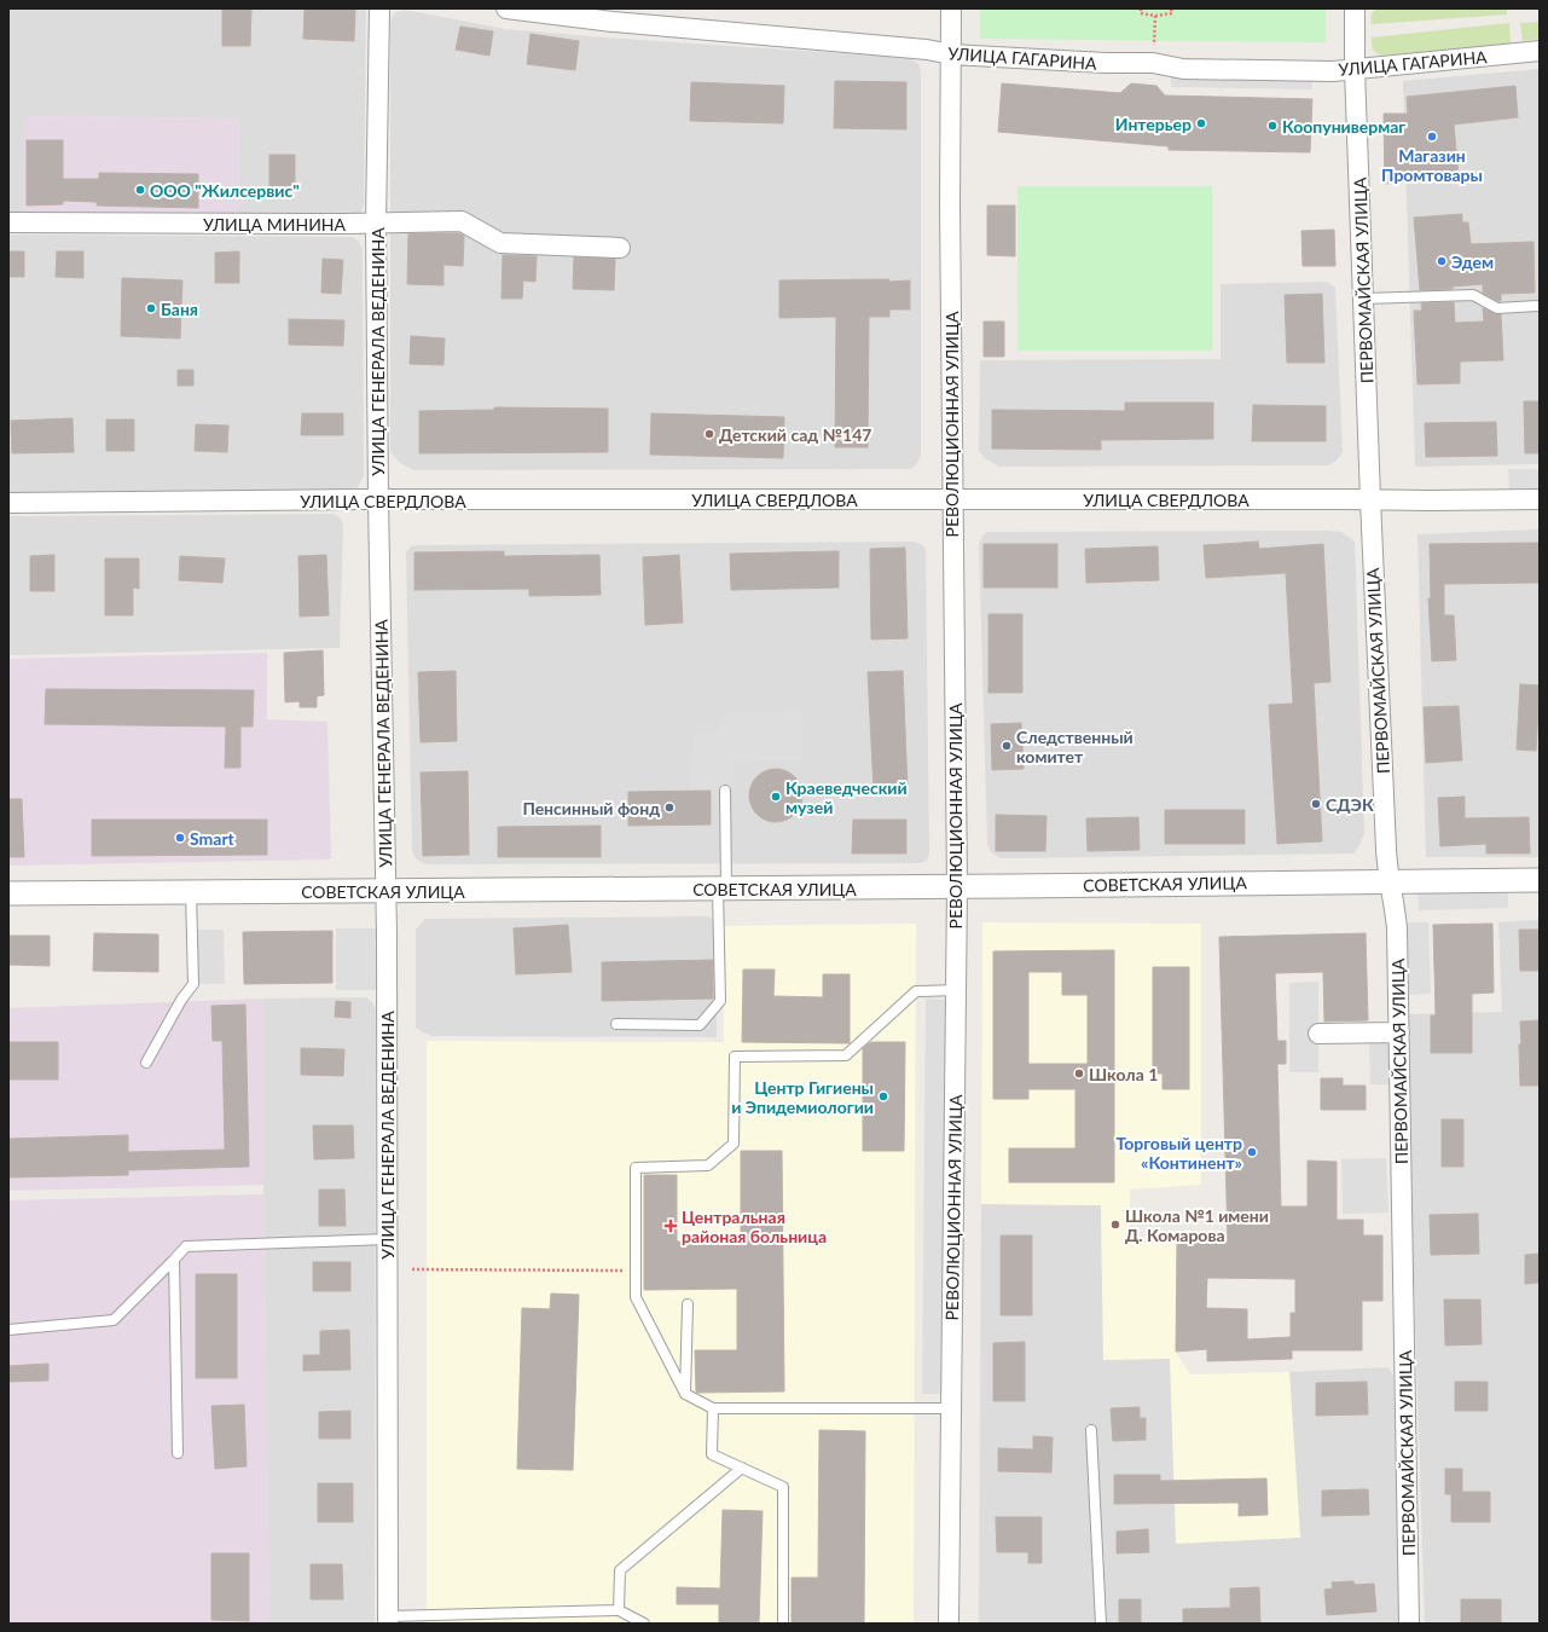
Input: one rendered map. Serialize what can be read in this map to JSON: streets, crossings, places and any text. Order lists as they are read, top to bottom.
{
  "streets": {
    "street": [
      "УЛИЦА ГАГАРИНА",
      "УЛИЦА МИНИНА",
      "ПЕРВОМАЙСКАЯ УЛИЦА",
      "УЛИЦА ГЕНЕРАЛА ВЕДЕНИНА",
      "РЕВОЛЮЦИОННАЯ УЛИЦА",
      "УЛИЦА СВЕРДЛОВА",
      "СОВЕТСКАЯ УЛИЦА"
    ]
  },
  "crossings": [
    ["УЛИЦА ГАГАРИНА", "ПЕРВОМАЙСКАЯ УЛИЦА"],
    ["УЛИЦА ГАГАРИНА", "РЕВОЛЮЦИОННАЯ УЛИЦА"],
    ["УЛИЦА МИНИНА", "УЛИЦА ГЕНЕРАЛА ВЕДЕНИНА"],
    ["ПЕРВОМАЙСКАЯ УЛИЦА", "УЛИЦА СВЕРДЛОВА"],
    ["ПЕРВОМАЙСКАЯ УЛИЦА", "СОВЕТСКАЯ УЛИЦА"],
    ["УЛИЦА ГЕНЕРАЛА ВЕДЕНИНА", "УЛИЦА СВЕРДЛОВА"],
    ["УЛИЦА ГЕНЕРАЛА ВЕДЕНИНА", "СОВЕТСКАЯ УЛИЦА"],
    ["РЕВОЛЮЦИОННАЯ УЛИЦА", "УЛИЦА СВЕРДЛОВА"],
    ["РЕВОЛЮЦИОННАЯ УЛИЦА", "СОВЕТСКАЯ УЛИЦА"]
  ],
  "places": {
    "other": [
      "Интерьер",
      "Коопунивермаг",
      "Магазин Промтовары",
      "ООО \"Жилсервис\"",
      "Эдем",
      "Баня",
      "Детский сад №147",
      "Следственный комитет",
      "Краеведческий музей",
      "СДЭК",
      "Пенсинный фонд",
      "Smart",
      "Школа 1",
      "Центр Гигиены и Эпидемиологии",
      "Торговый центр «Континент»",
      "Школа №1 имени Д. Комарова"
    ],
    "health": ["Центральная районая больница"]
  }
}
